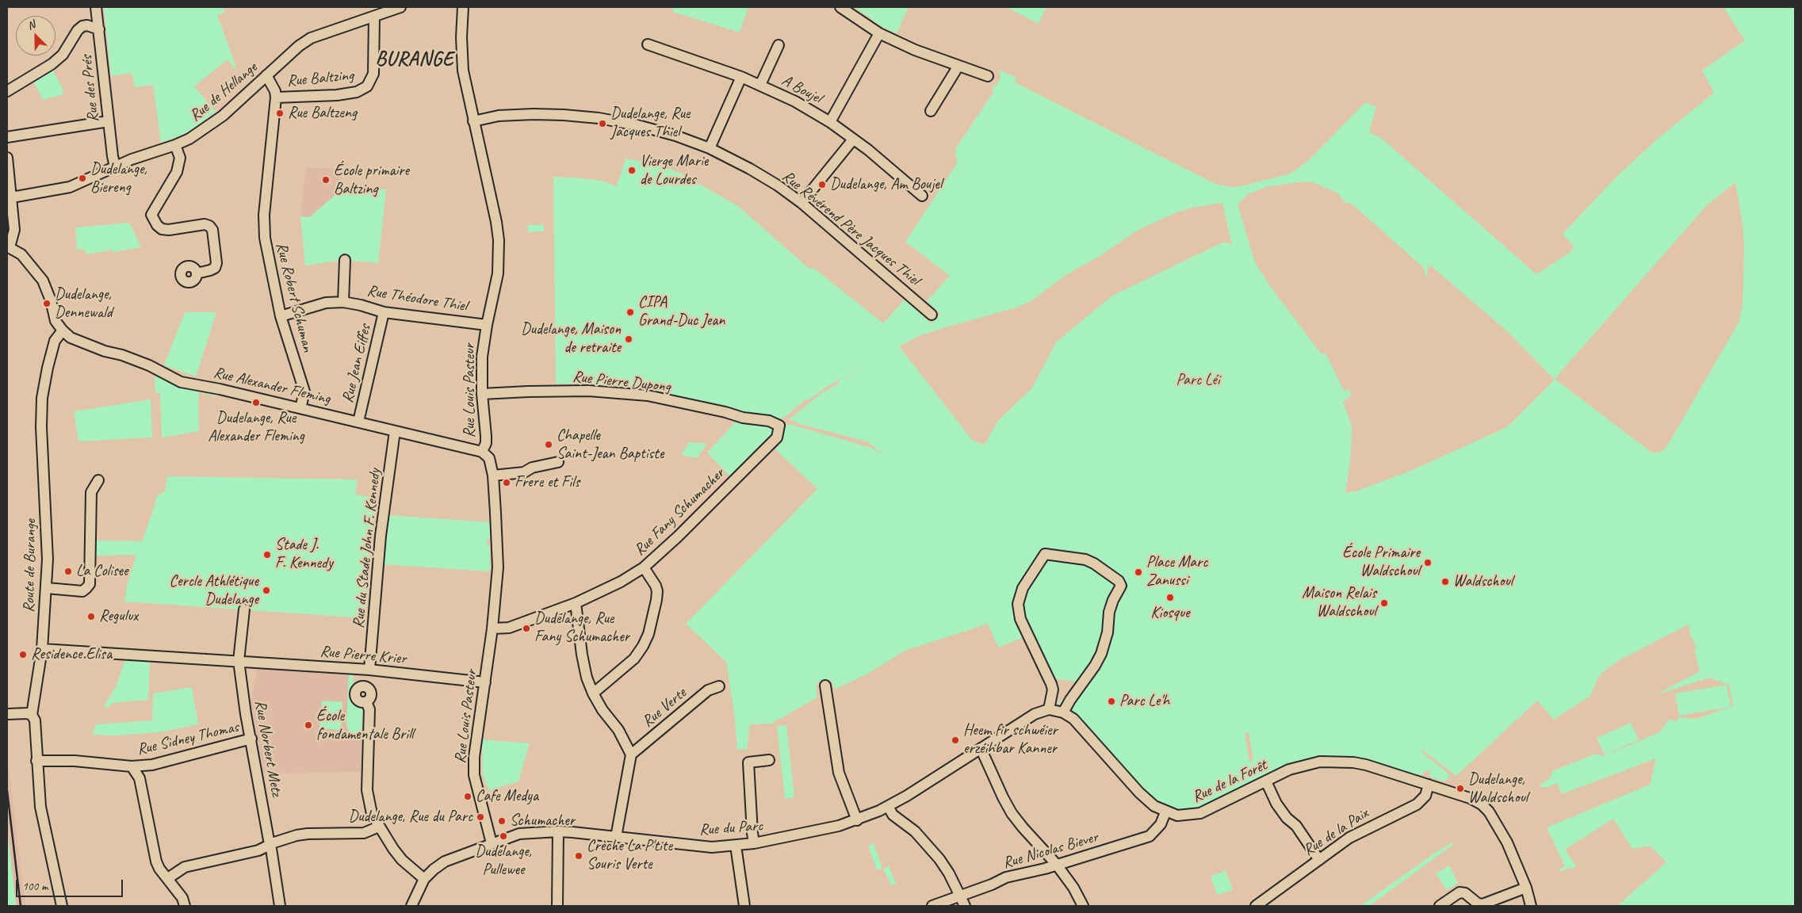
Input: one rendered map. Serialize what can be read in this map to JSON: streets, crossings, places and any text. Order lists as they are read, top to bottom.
{
  "streets": {
    "street": [
      "Rue Baltzing",
      "Rue des Prés",
      "A Boujel",
      "Rue de Hellange",
      "Rue Révérend Père Jacques Thiel",
      "Rue Robert Schuman",
      "Rue Théodore Thiel",
      "Rue Jean Eiffes",
      "Rue Pierre Dupong",
      "Rue Alexander Fleming",
      "Rue Louis Pasteur",
      "Rue Fany Schumacher",
      "Rue du Stade John F. Kennedy",
      "Route de Burange",
      "Rue Pierre Krier",
      "Rue Verte",
      "Rue Sidney Thomas",
      "Rue Norbert Metz",
      "Rue de la Forêt",
      "Rue du Parc",
      "Rue de la Paix",
      "Rue Nicolas Biever"
    ]
  },
  "crossings": [
    ["Rue Baltzing", "Rue de Hellange"],
    ["Rue Baltzing", "Rue Robert Schuman"],
    ["Rue des Prés", "Rue de Hellange"],
    ["Rue de Hellange", "Rue Robert Schuman"],
    ["Rue Révérend Père Jacques Thiel", "Rue Louis Pasteur"],
    ["Rue Robert Schuman", "Rue Théodore Thiel"],
    ["Rue Robert Schuman", "Rue Alexander Fleming"],
    ["Rue Théodore Thiel", "Rue Jean Eiffes"],
    ["Rue Théodore Thiel", "Rue Louis Pasteur"],
    ["Rue Jean Eiffes", "Rue Alexander Fleming"],
    ["Rue Pierre Dupong", "Rue Louis Pasteur"],
    ["Rue Pierre Dupong", "Rue Fany Schumacher"],
    ["Rue Alexander Fleming", "Rue Louis Pasteur"],
    ["Rue Alexander Fleming", "Rue du Stade John F. Kennedy"],
    ["Rue Alexander Fleming", "Route de Burange"],
    ["Rue Louis Pasteur", "Rue Fany Schumacher"],
    ["Rue Louis Pasteur", "Rue Pierre Krier"],
    ["Rue Louis Pasteur", "Rue du Parc"],
    ["Rue du Stade John F. Kennedy", "Rue Pierre Krier"],
    ["Route de Burange", "Rue Pierre Krier"],
    ["Route de Burange", "Rue Sidney Thomas"],
    ["Rue Pierre Krier", "Rue Norbert Metz"],
    ["Rue Sidney Thomas", "Rue Norbert Metz"],
    ["Rue de la Forêt", "Rue du Parc"],
    ["Rue de la Forêt", "Rue de la Paix"],
    ["Rue de la Forêt", "Rue Nicolas Biever"]
  ],
  "districts": ["BURANGE"],
  "parks": ["Parc Léi"],
  "places": [
    "Rue Baltzeng",
    "Dudelange, Rue Jacques Thiel",
    "Vierge Marie de Lourdes",
    "Dudelange, Biereng",
    "École primaire Baltzing",
    "Dudelange, Am Boujel",
    "Dudelange, Dennewald",
    "CIPA Grand-Duc Jean",
    "Dudelange, Maison de retraite",
    "Dudelange, Rue Alexander Fleming",
    "Chapelle Saint-Jean Baptiste",
    "Frere et Fils",
    "Stade J. F. Kennedy",
    "École Primaire Waldschoul",
    "La Colisee",
    "Place Marc Zanussi",
    "Waldschoul",
    "Cercle Athlétique Dudelange",
    "Kiosque",
    "Maison Relais Waldschoul",
    "Regulux",
    "Dudelange, Rue Fany Schumacher",
    "Residence Elisa",
    "Parc Le'h",
    "École fondamentale Brill",
    "Heem fir schwéier erzéihbar Kanner",
    "Dudelange, Waldschoul",
    "Cafe Medya",
    "Dudelange, Rue du Parc",
    "Schumacher",
    "Dudelange, Pullewee",
    "Crèche La P'tite Souris Verte"
  ],
  "scale_bar": "100 m",
  "north": "top left"
}
